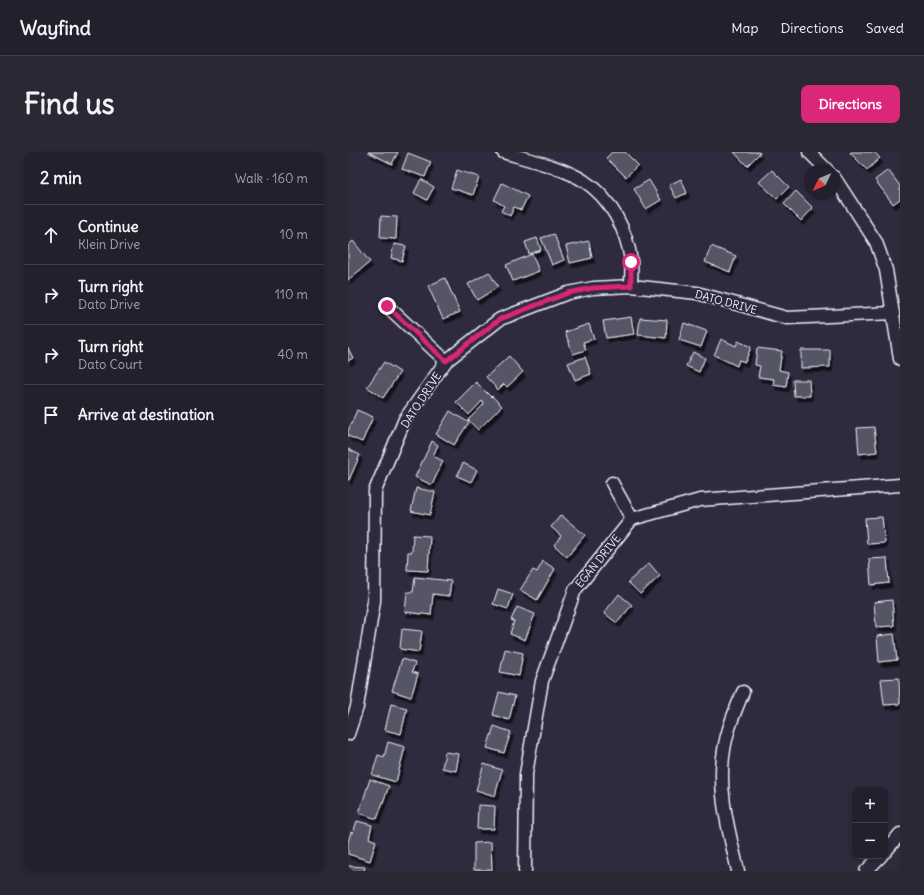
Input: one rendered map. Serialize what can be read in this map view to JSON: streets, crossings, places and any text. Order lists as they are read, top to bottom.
{
  "streets": {
    "street": ["DATO DRIVE", "EGAN DRIVE"]
  },
  "north": "bottom left",
  "page": {
    "header": "Wayfind",
    "nav": ["Map", "Directions", "Saved"],
    "buttons": "Directions",
    "title": "Find us",
    "heading": ["2 min", "Walk · 160 m"],
    "list": [
      ["Continue", "Klein Drive", "10 m"],
      ["Turn right", "Dato Drive", "110 m"],
      ["Turn right", "Dato Court", "40 m"],
      "Arrive at destination"
    ],
    "map_buttons": ["+", "−"]
  }
}
